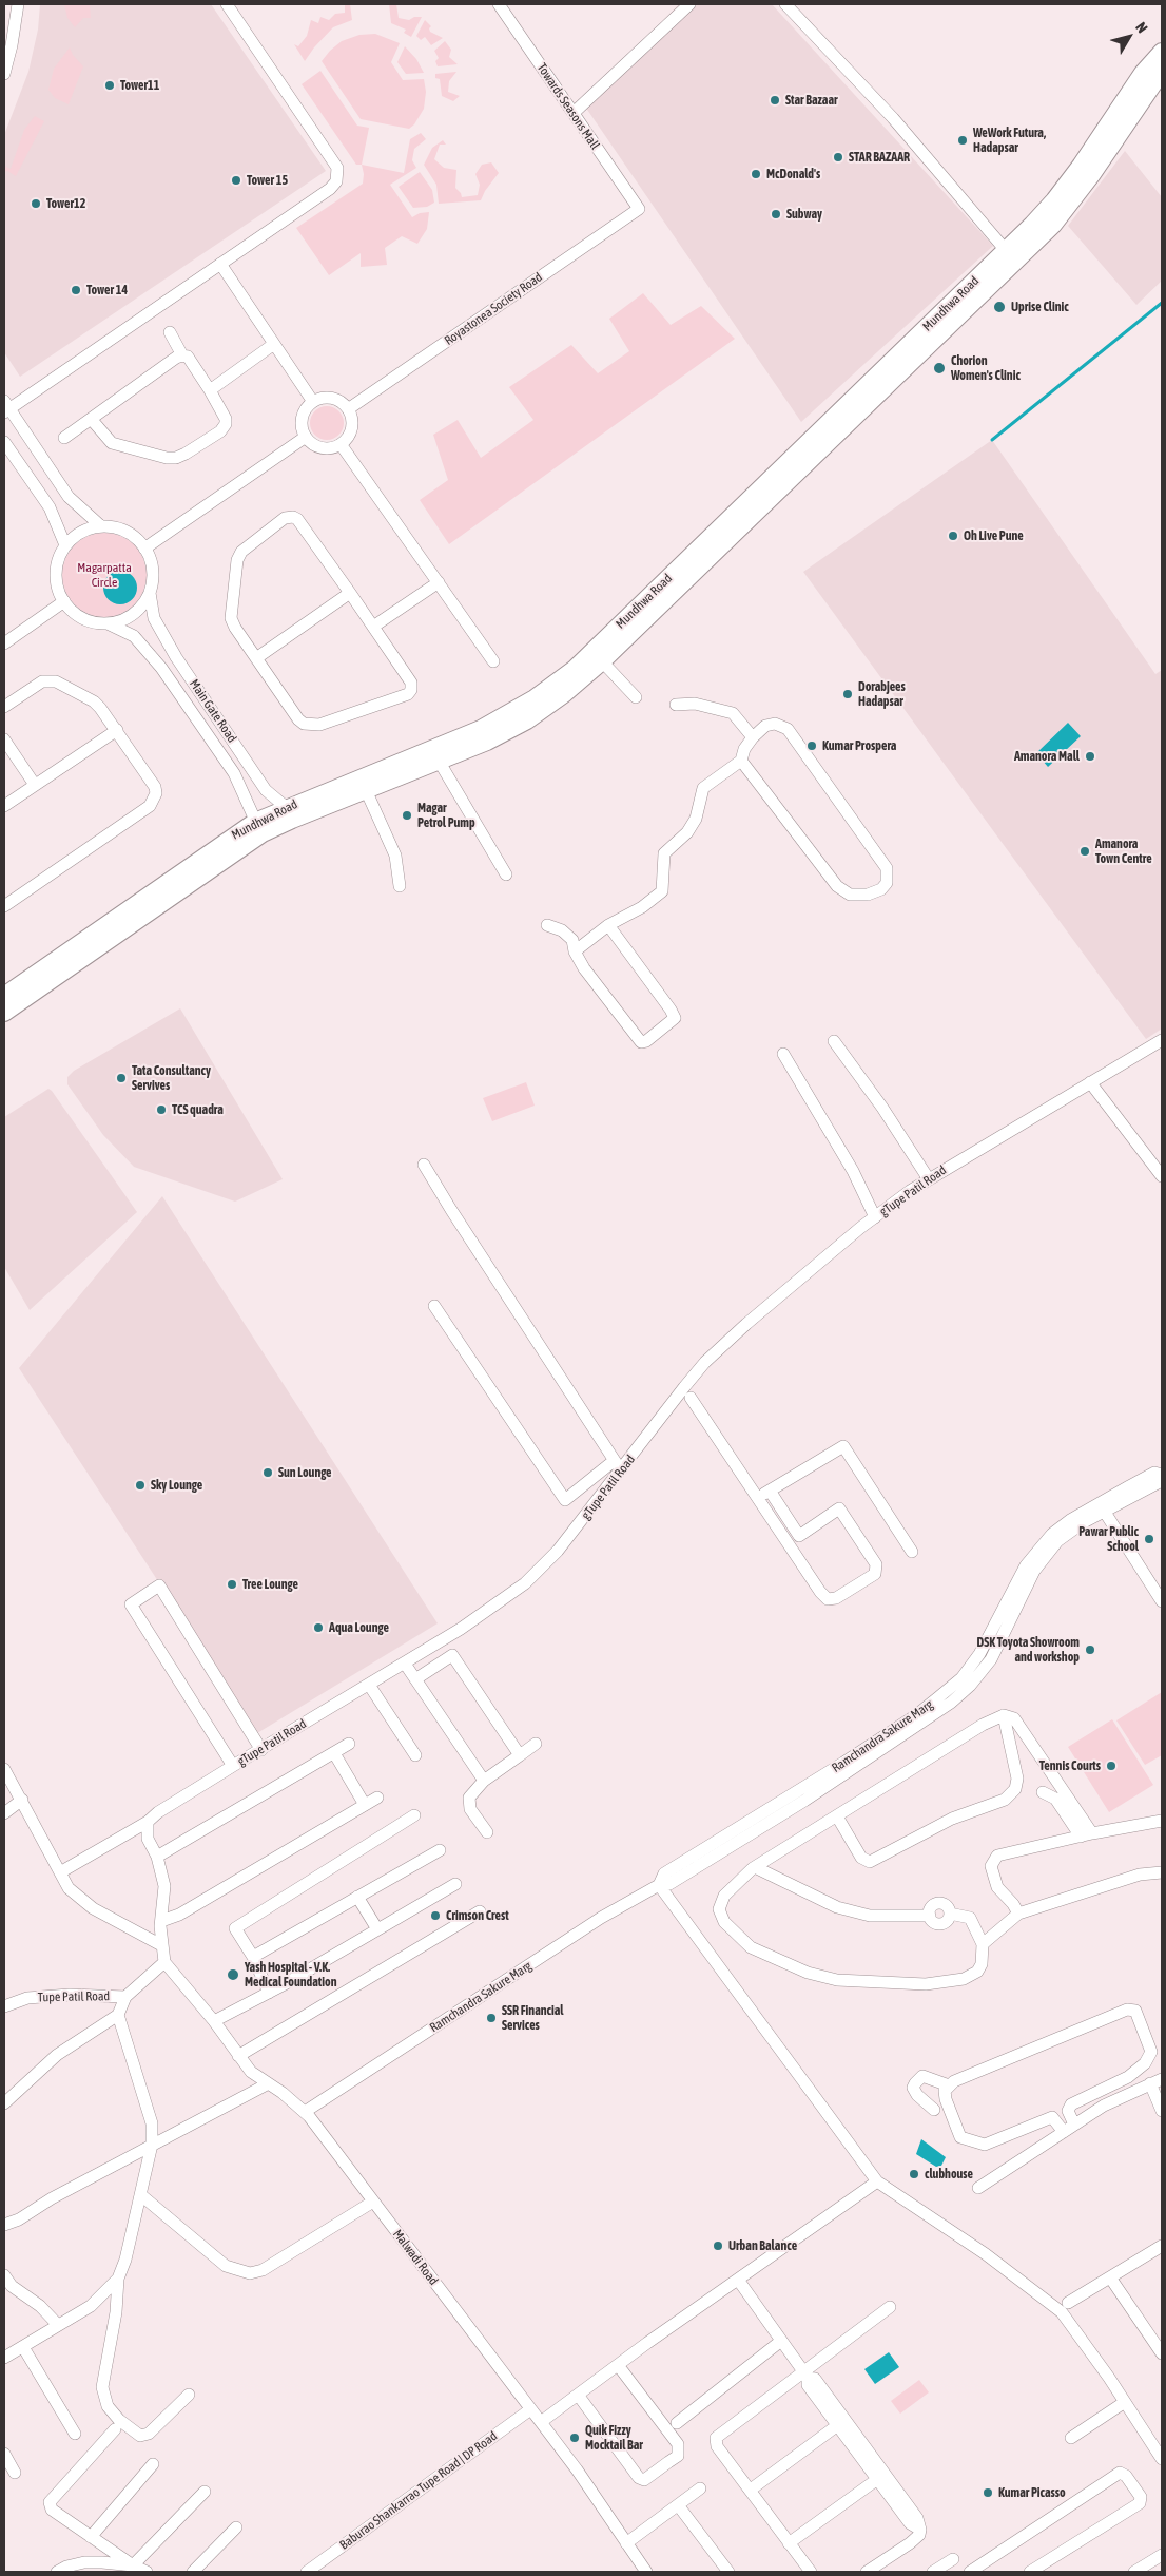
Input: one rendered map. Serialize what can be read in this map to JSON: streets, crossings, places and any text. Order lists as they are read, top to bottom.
{
  "streets": {
    "highway": ["Mundhwa Road"],
    "street": [
      "Towards Seasons Mall",
      "Royastonea Society Road",
      "Main Gate Road",
      "gTupe Patil Road",
      "Ramchandra Sakure Marg",
      "Tupe Patil Road",
      "Malwadi Road",
      "Baburao Shankarrao Tupe Road | DP Road"
    ]
  },
  "crossings": [
    ["Towards Seasons Mall", "Royastonea Society Road"],
    ["Mundhwa Road", "Main Gate Road"],
    ["Ramchandra Sakure Marg", "Malwadi Road"],
    ["Tupe Patil Road", "Malwadi Road"],
    ["Malwadi Road", "Baburao Shankarrao Tupe Road | DP Road"]
  ],
  "parks": ["Magarpatta Circle"],
  "places": [
    "Tower11",
    "Star Bazaar",
    "WeWork Futura, Hadapsar",
    "STAR BAZAAR",
    "McDonald's",
    "Tower 15",
    "Tower12",
    "Subway",
    "Tower 14",
    "Uprise Clinic",
    "Chorion Women's Clinic",
    "Oh Live Pune",
    "Dorabjees Hadapsar",
    "Kumar Prospera",
    "Amanora Mall",
    "Magar Petrol Pump",
    "Amanora Town Centre",
    "Tata Consultancy Servives",
    "TCS quadra",
    "Sun Lounge",
    "Sky Lounge",
    "Pawar Public School",
    "Tree Lounge",
    "Aqua Lounge",
    "DSK Toyota Showroom and workshop",
    "Tennis Courts",
    "Crimson Crest",
    "Yash Hospital - V.K. Medical Foundation",
    "SSR Financial Services",
    "clubhouse",
    "Urban Balance",
    "Quik Fizzy Mocktail Bar",
    "Kumar Picasso"
  ],
  "north": "top right"
}
